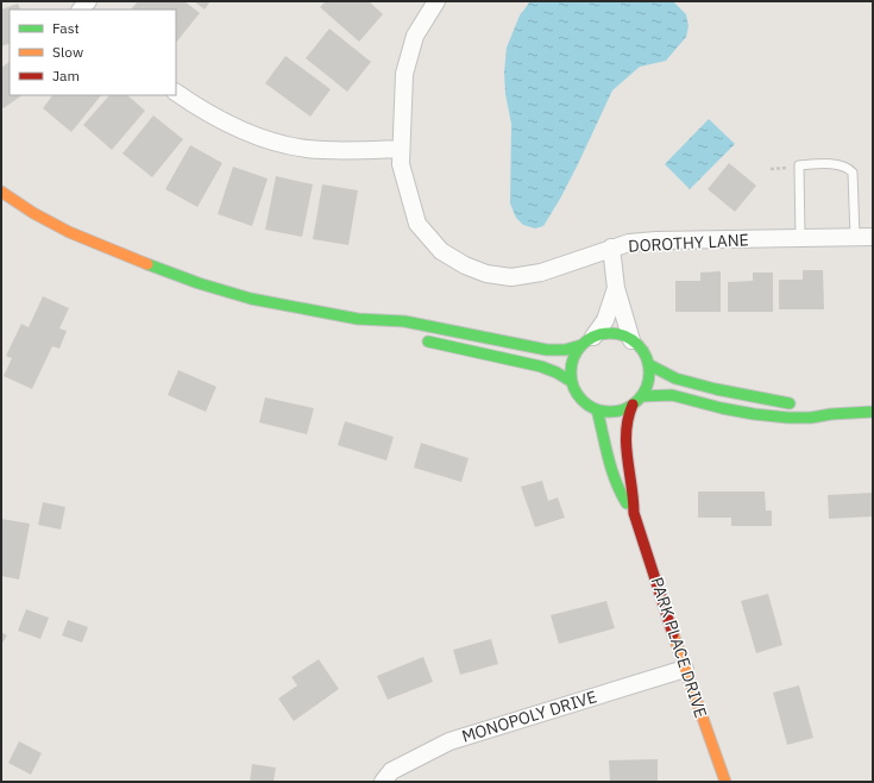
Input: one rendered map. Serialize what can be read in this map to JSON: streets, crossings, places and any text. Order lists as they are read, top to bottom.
{
  "streets": {
    "street": ["DOROTHY LANE", "PARK PLACE DRIVE", "MONOPOLY DRIVE"]
  },
  "crossings": [
    ["PARK PLACE DRIVE", "MONOPOLY DRIVE"]
  ],
  "legend": ["Fast", "Slow", "Jam"]
}
